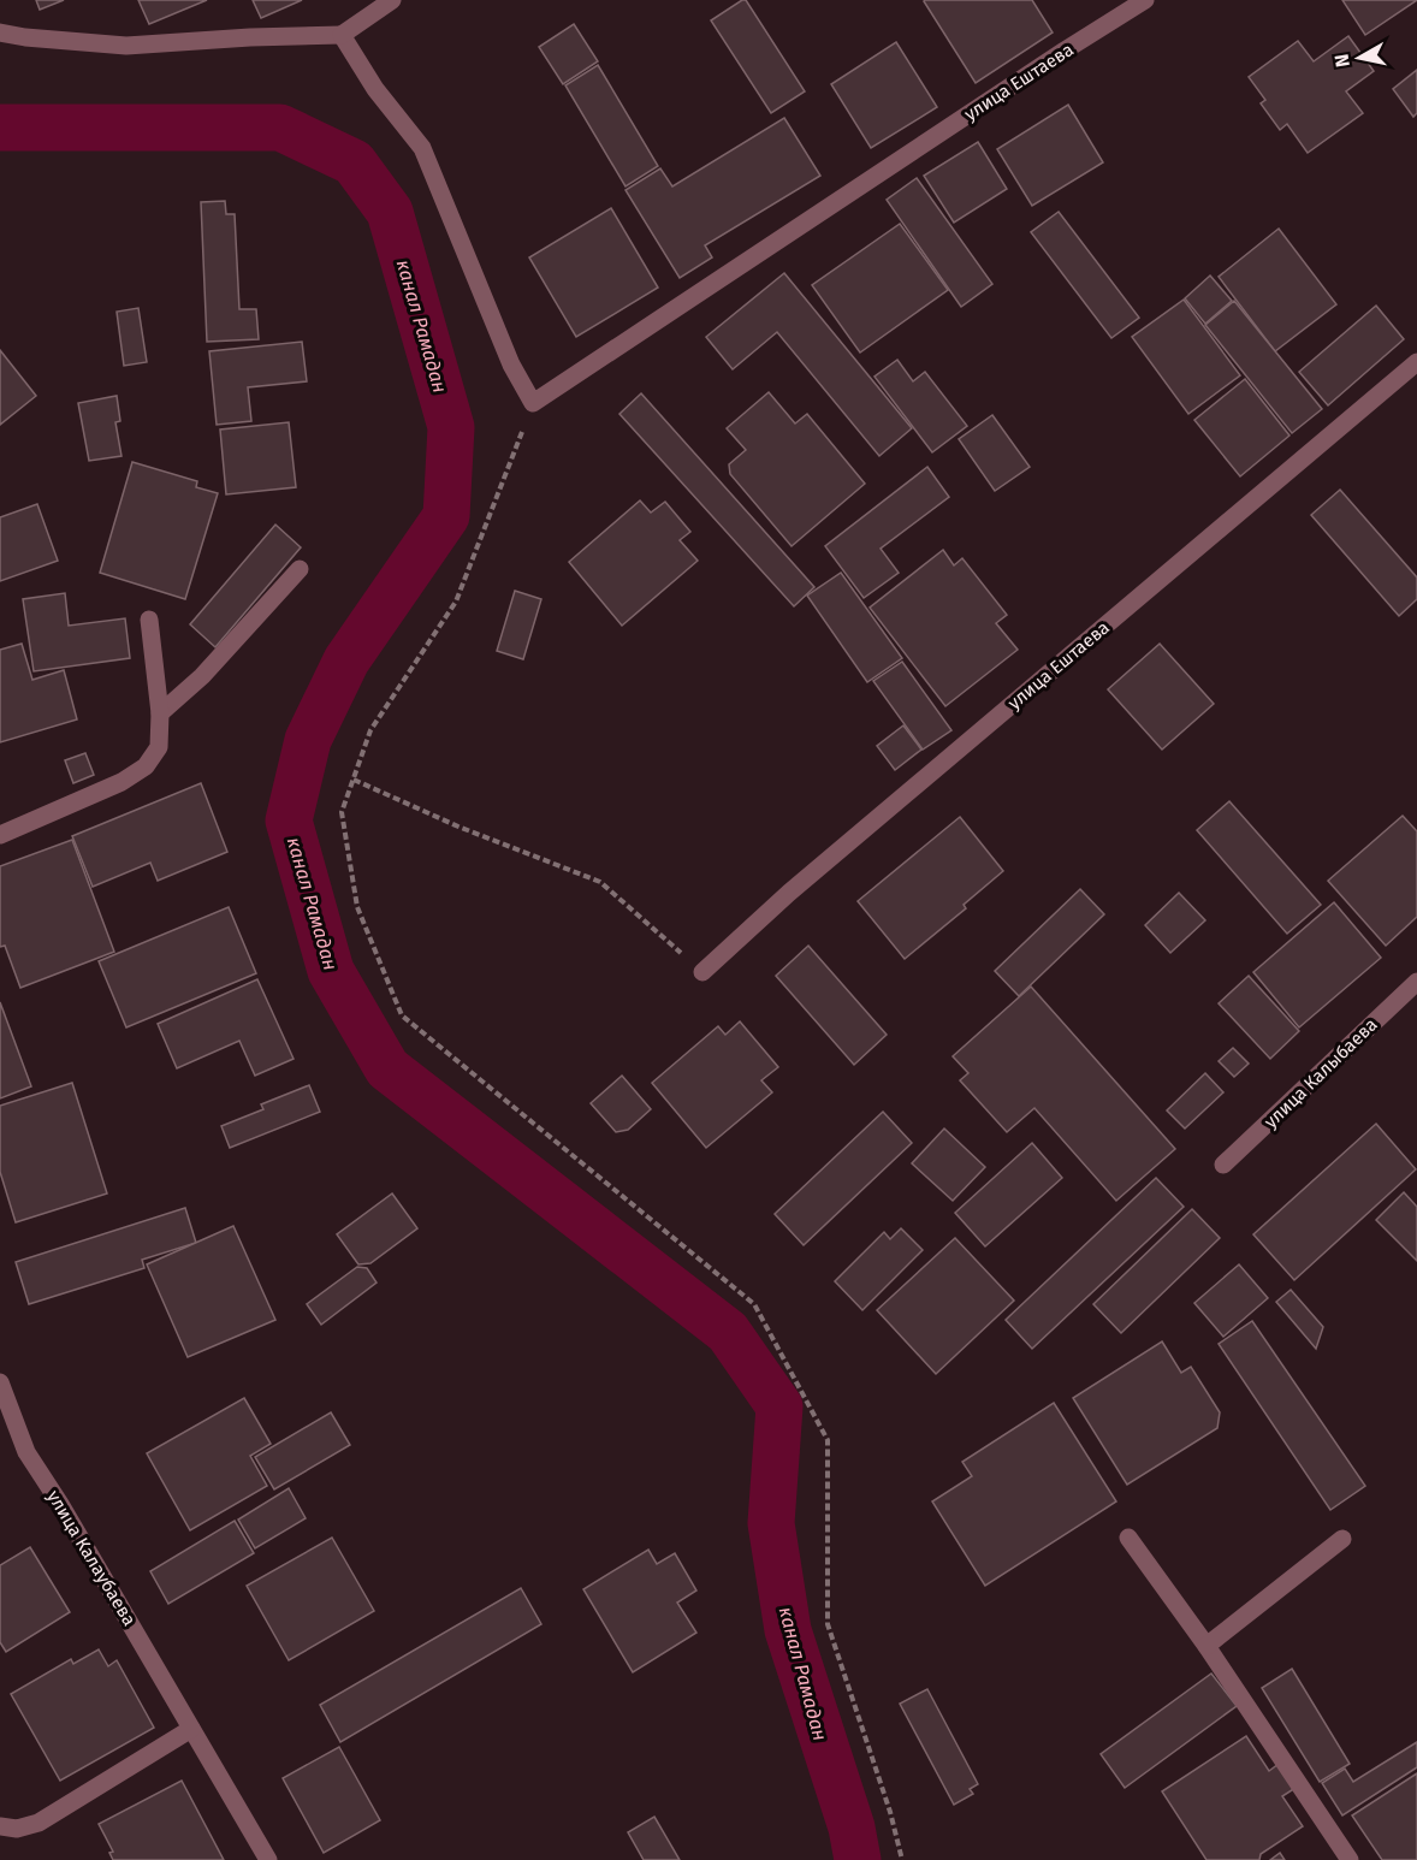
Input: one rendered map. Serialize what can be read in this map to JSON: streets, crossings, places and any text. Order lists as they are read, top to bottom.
{
  "streets": {
    "street": ["улица Ештаева", "улица Калыбаева", "улица Калаубаева"]
  },
  "water": ["канал Рамадан"],
  "north": "left"
}
